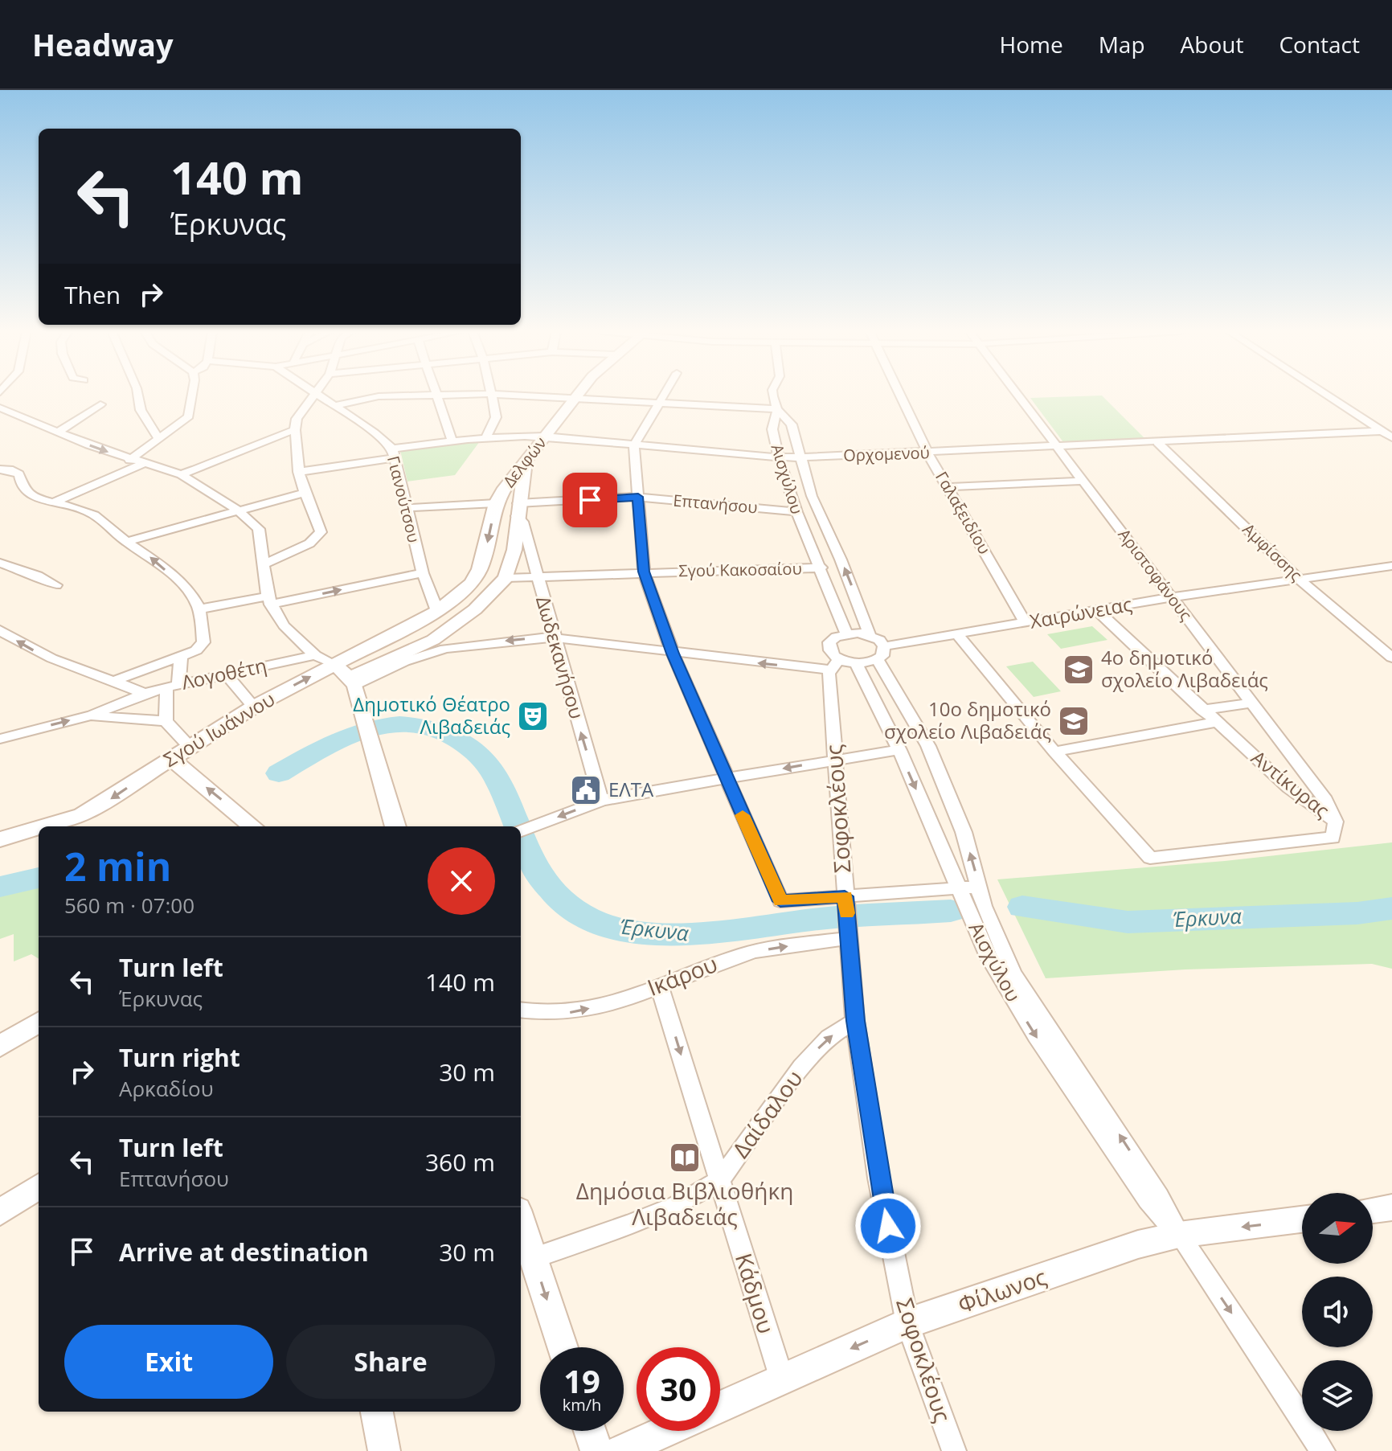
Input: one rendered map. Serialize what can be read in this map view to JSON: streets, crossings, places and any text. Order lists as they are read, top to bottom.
{
  "streets": {
    "main road": ["Δελφών", "Σγού Ιωάννου", "Φίλωνος"],
    "street": [
      "Ορχομενού",
      "Αισχύλου",
      "Γιανούτσου",
      "Επτανήσου",
      "Γαλαξειδίου",
      "Αμφίσσης",
      "Σγού Κακοσαίου",
      "Αριστοφάνους",
      "Χαιρώνειας",
      "Δωδεκανήσου",
      "Λογοθέτη",
      "Αντίκυρας",
      "Σοφοκλέους",
      "Ικάρου",
      "Δαίδαλου",
      "Κάδμου"
    ]
  },
  "crossings": [
    ["Ορχομενού", "Δελφών"],
    ["Ορχομενού", "Αισχύλου"],
    ["Ορχομενού", "Γιανούτσου"],
    ["Ορχομενού", "Γαλαξειδίου"],
    ["Ορχομενού", "Αμφίσσης"],
    ["Ορχομενού", "Αριστοφάνους"],
    ["Δελφών", "Γιανούτσου"],
    ["Δελφών", "Σγού Ιωάννου"],
    ["Αισχύλου", "Επτανήσου"],
    ["Αισχύλου", "Σγού Κακοσαίου"],
    ["Αισχύλου", "Χαιρώνειας"],
    ["Αισχύλου", "Σοφοκλέους"],
    ["Αισχύλου", "Φίλωνος"],
    ["Γιανούτσου", "Σγού Ιωάννου"],
    ["Επτανήσου", "Δωδεκανήσου"],
    ["Γαλαξειδίου", "Χαιρώνειας"],
    ["Αμφίσσης", "Χαιρώνειας"],
    ["Σγού Κακοσαίου", "Δωδεκανήσου"],
    ["Αριστοφάνους", "Χαιρώνειας"],
    ["Αριστοφάνους", "Αντίκυρας"],
    ["Χαιρώνειας", "Αντίκυρας"],
    ["Χαιρώνειας", "Σοφοκλέους"],
    ["Σοφοκλέους", "Ικάρου"],
    ["Σοφοκλέους", "Δαίδαλου"],
    ["Σοφοκλέους", "Φίλωνος"],
    ["Ικάρου", "Κάδμου"],
    ["Δαίδαλου", "Κάδμου"],
    ["Φίλωνος", "Κάδμου"]
  ],
  "one_way": [
    "Ικάρου",
    "Δαίδαλου",
    "Φίλωνος",
    "Κάδμου"
  ],
  "water": ["Έρκυνα"],
  "places": {
    "school or university": ["4ο δημοτικό σχολείο Λιβαδειάς", "10ο δημοτικό σχολείο Λιβαδειάς"],
    "theatre": ["Δημοτικό Θέατρο Λιβαδειάς"],
    "public building": ["ΕΛΤΑ"],
    "library": ["Δημόσια Βιβλιοθήκη Λιβαδειάς"]
  },
  "north": "right",
  "page": {
    "header": "Headway",
    "nav": [
      "Home",
      "Map",
      "About",
      "Contact"
    ],
    "turn": ["140 m", "Έρκυνας"],
    "then": "Then",
    "heading": ["2 min", "560 m · 07:00"],
    "list": [
      {
        "name": "Turn left",
        "note": "Έρκυνας",
        "value": "140 m"
      },
      {
        "name": "Turn right",
        "note": "Αρκαδίου",
        "value": "30 m"
      },
      {
        "name": "Turn left",
        "note": "Επτανήσου",
        "value": "360 m"
      },
      {
        "name": "Arrive at destination",
        "value": "30 m"
      }
    ],
    "buttons": ["Exit", "Share"],
    "speed": "19 km/h",
    "limit": "30"
  }
}
